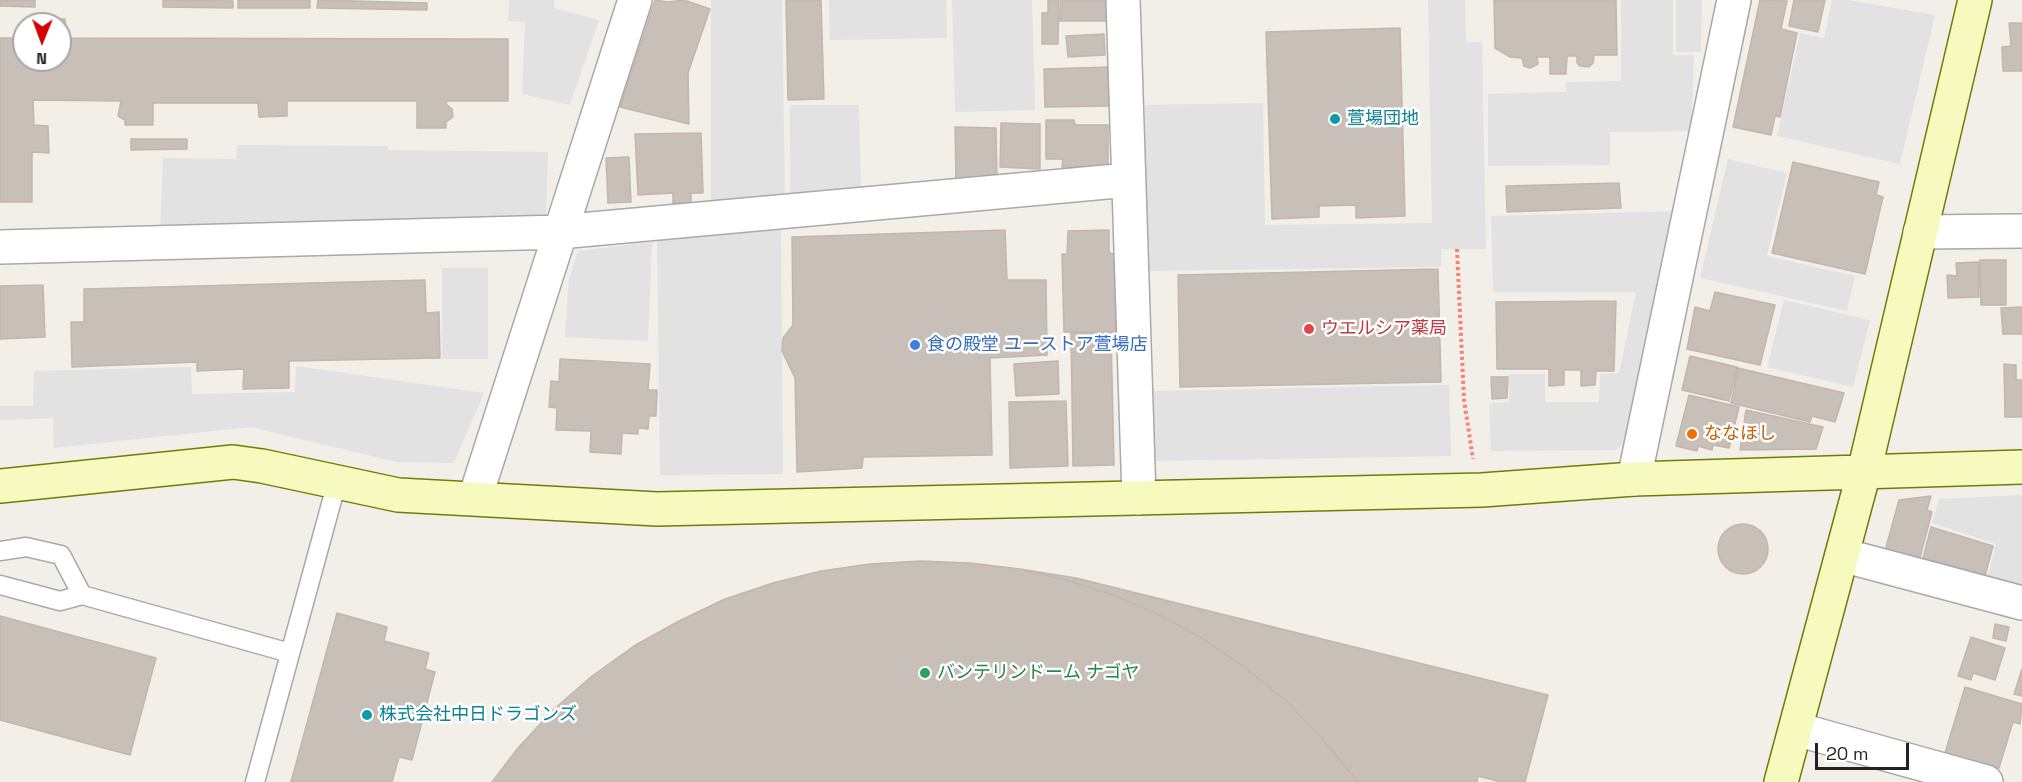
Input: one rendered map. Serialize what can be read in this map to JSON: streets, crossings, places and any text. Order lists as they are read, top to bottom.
{
  "places": [
    "萱場団地",
    "ウエルシア薬局",
    "食の殿堂 ユーストア萱場店",
    "ななほし",
    "バンテリンドーム ナゴヤ",
    "株式会社中日ドラゴンズ"
  ],
  "scale_bar": "20 m",
  "north": "bottom"
}
